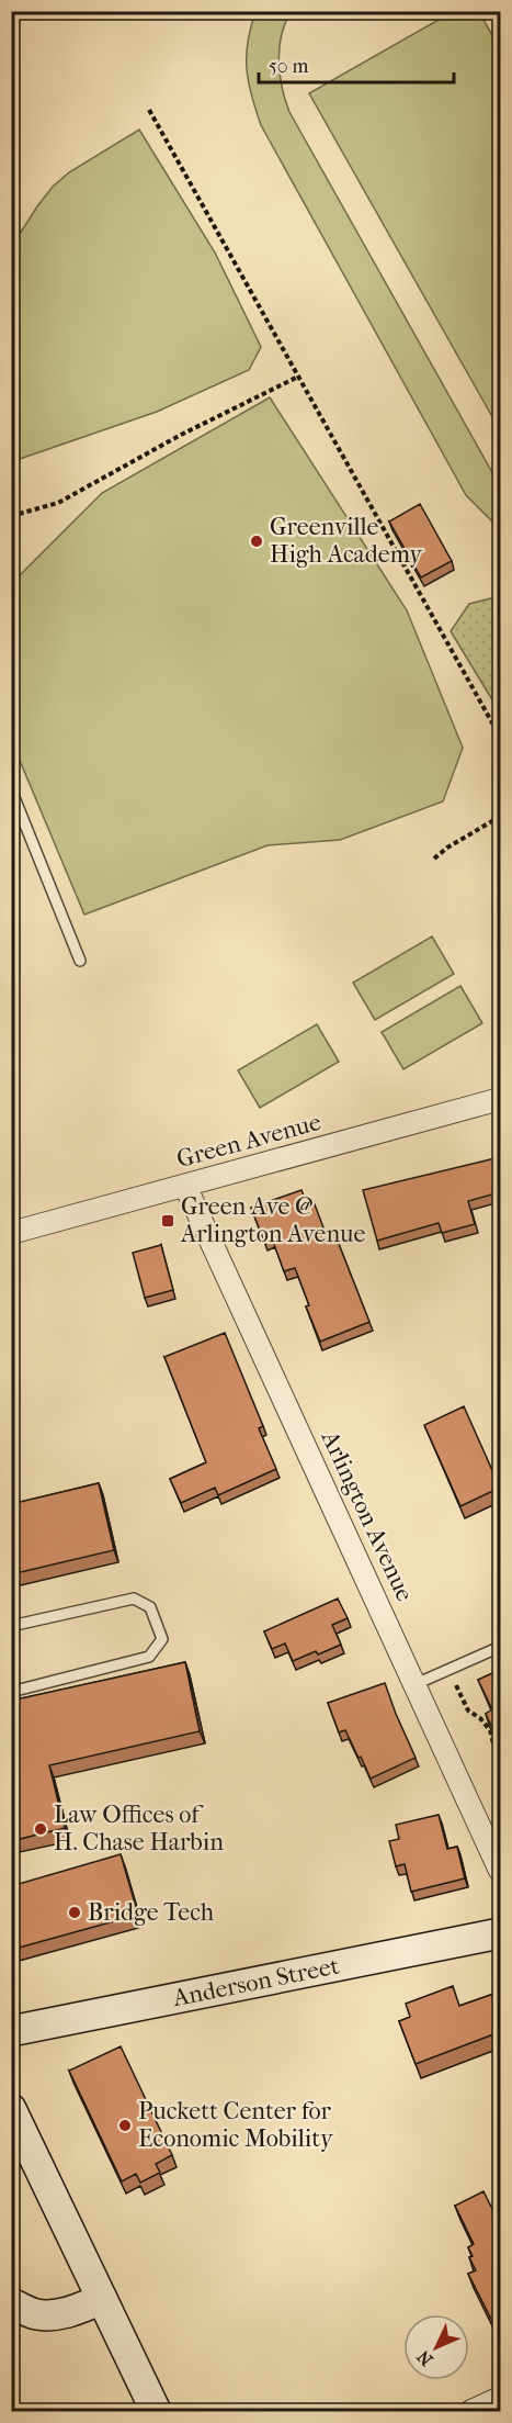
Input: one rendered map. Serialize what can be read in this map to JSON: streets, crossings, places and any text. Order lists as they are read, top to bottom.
{
  "streets": {
    "main road": ["Anderson Street"],
    "street": ["Green Avenue", "Arlington Avenue"]
  },
  "crossings": [
    ["Green Avenue", "Arlington Avenue"]
  ],
  "places": {
    "other": [
      "Greenville High Academy",
      "Law Offices of H. Chase Harbin",
      "Bridge Tech",
      "Puckett Center for Economic Mobility"
    ],
    "transit": ["Green Ave @ Arlington Avenue"]
  },
  "scale_bar": "50 m",
  "north": "bottom left"
}
